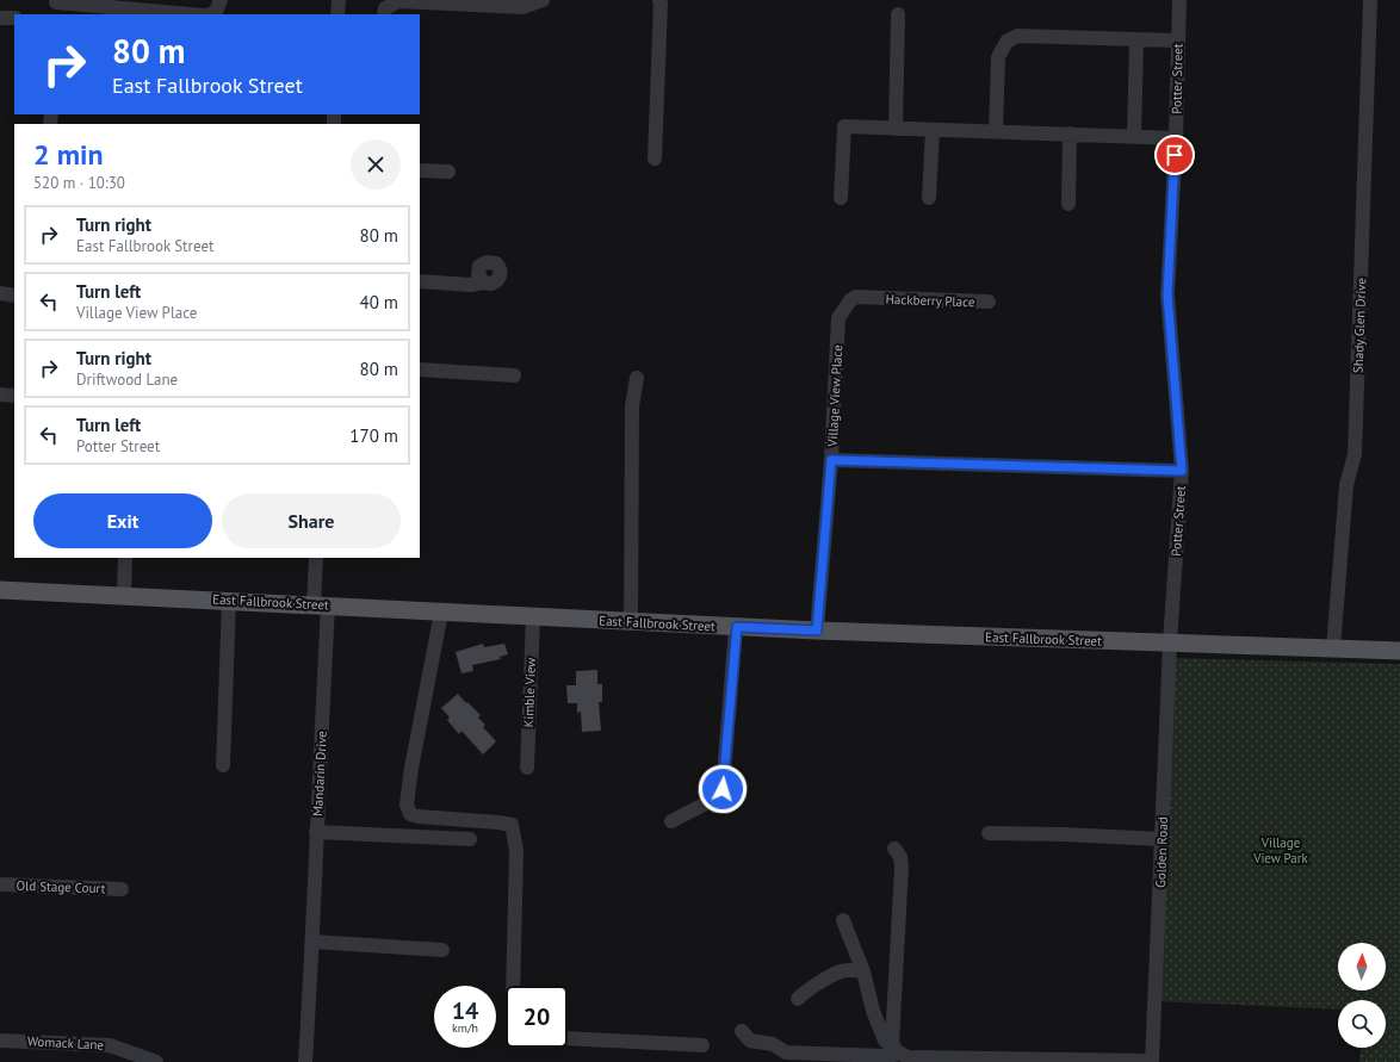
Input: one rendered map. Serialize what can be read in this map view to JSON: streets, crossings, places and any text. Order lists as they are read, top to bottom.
{
  "streets": {
    "main road": ["East Fallbrook Street"],
    "street": [
      "Potter Street",
      "Hackberry Place",
      "Shady Glen Drive",
      "Village View Place",
      "Kimble View",
      "Mandarin Drive",
      "Golden Road",
      "Old Stage Court",
      "Womack Lane"
    ]
  },
  "crossings": [
    ["Potter Street", "East Fallbrook Street"],
    ["Potter Street", "Golden Road"],
    ["Hackberry Place", "Village View Place"],
    ["Shady Glen Drive", "East Fallbrook Street"],
    ["Village View Place", "East Fallbrook Street"],
    ["East Fallbrook Street", "Kimble View"],
    ["East Fallbrook Street", "Mandarin Drive"],
    ["East Fallbrook Street", "Golden Road"]
  ],
  "parks": ["Village View Park"],
  "north": "top",
  "page": {
    "turn": ["80 m", "East Fallbrook Street"],
    "heading": ["2 min", "520 m · 10:30"],
    "list": [
      {
        "name": "Turn right",
        "note": "East Fallbrook Street",
        "value": "80 m"
      },
      {
        "name": "Turn left",
        "note": "Village View Place",
        "value": "40 m"
      },
      {
        "name": "Turn right",
        "note": "Driftwood Lane",
        "value": "80 m"
      },
      {
        "name": "Turn left",
        "note": "Potter Street",
        "value": "170 m"
      }
    ],
    "buttons": ["Exit", "Share"],
    "speed": "14 km/h",
    "limit": "20"
  }
}
